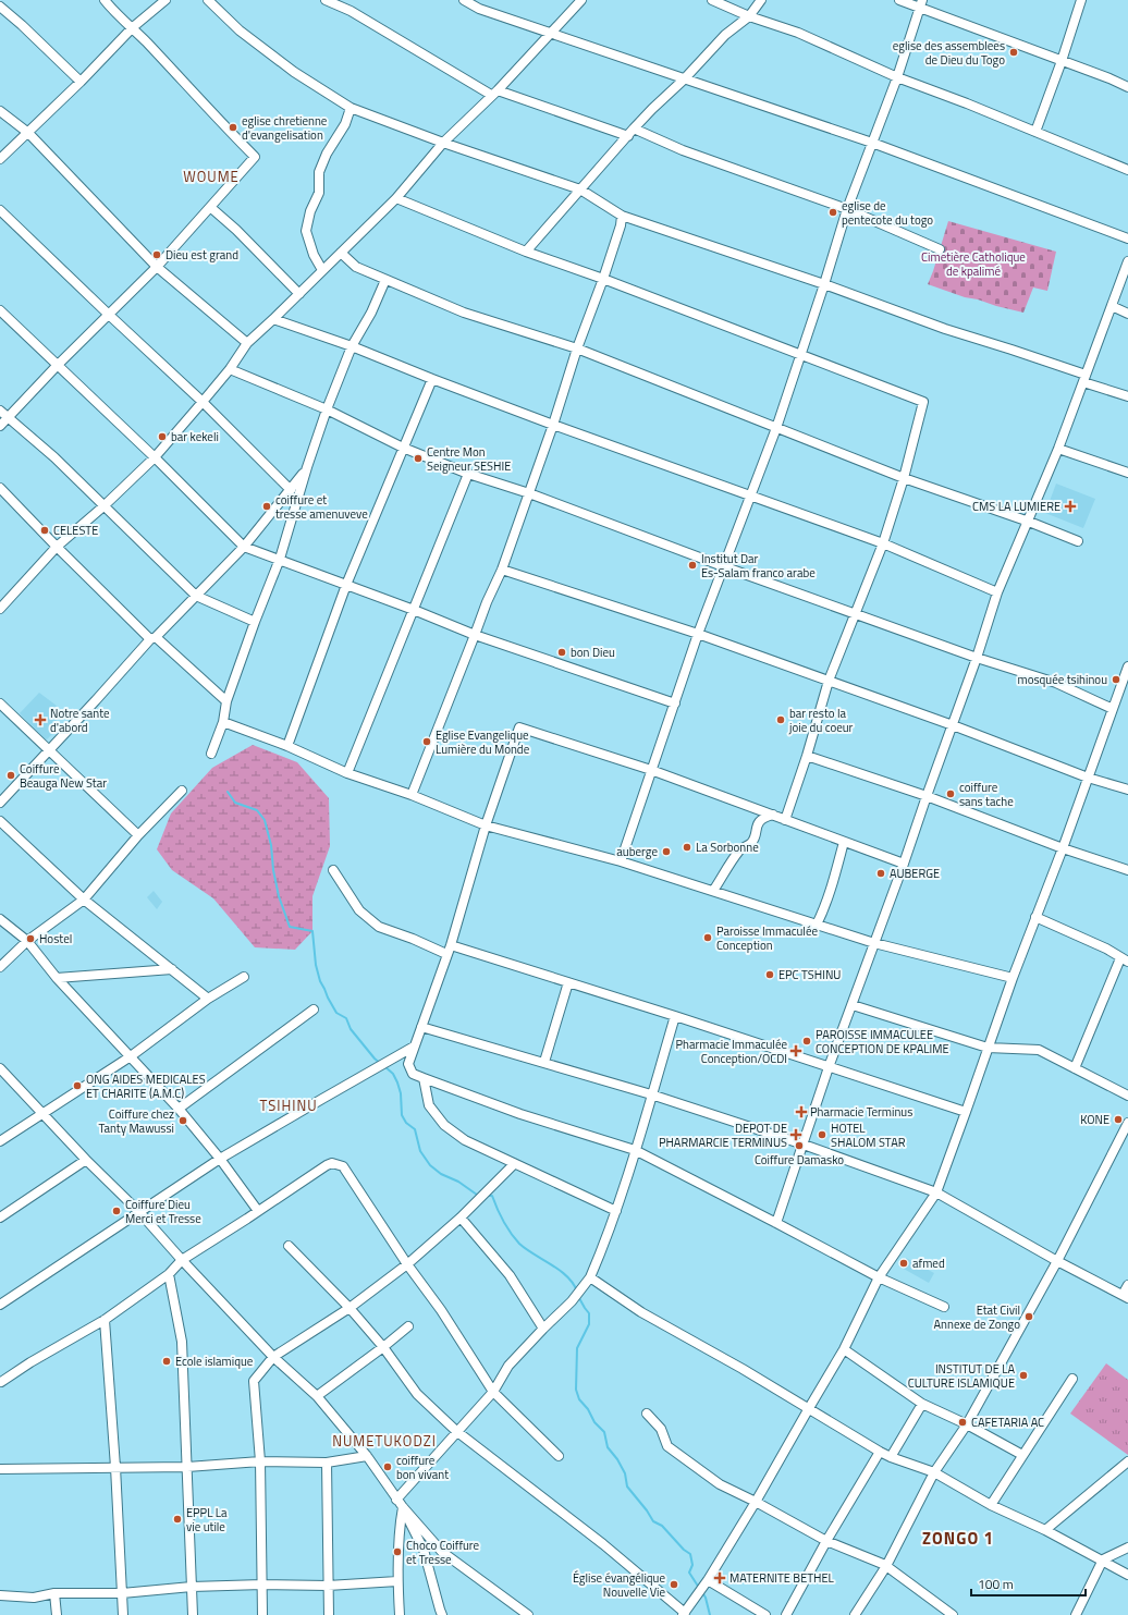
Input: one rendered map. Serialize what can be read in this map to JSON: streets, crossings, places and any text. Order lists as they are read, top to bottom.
{
  "districts": [
    "WOUME",
    "TSIHINU",
    "NUMETUKODZI",
    "ZONGO 1"
  ],
  "parks": ["Cimetière Catholique de kpalimé"],
  "places": {
    "other": [
      "eglise des assemblees de Dieu du Togo",
      "eglise chretienne d'evangelisation",
      "eglise de pentecote du togo",
      "Dieu est grand",
      "bar kekeli",
      "Centre Mon Seigneur SESHIE",
      "coiffure et tresse amenuveve",
      "CELESTE",
      "Institut Dar Es-Salam franco arabe",
      "bon Dieu",
      "mosquée tsihinou",
      "bar resto la joie du coeur",
      "Eglise Evangelique Lumière du Monde",
      "Coiffure Beauga New Star",
      "coiffure sans tache",
      "La Sorbonne",
      "auberge",
      "AUBERGE",
      "Paroisse Immaculée Conception",
      "Hostel",
      "EPC TSHINU",
      "PAROISSE IMMACULEE CONCEPTION DE KPALIME",
      "ONG AIDES MEDICALES ET CHARITE (A.M.C)",
      "KONE",
      "Coiffure chez Tanty Mawussi",
      "HOTEL SHALOM STAR",
      "Coiffure Damasko",
      "Coiffure Dieu Merci et Tresse",
      "afmed",
      "Etat Civil Annexe de Zongo",
      "Ecole islamique",
      "INSTITUT DE LA CULTURE ISLAMIQUE",
      "CAFETARIA AC",
      "coiffure bon vivant",
      "EPPL La vie utile",
      "Choco Coiffure et Tresse",
      "Église évangélique Nouvelle Vie"
    ],
    "health": [
      "CMS LA LUMIERE",
      "Notre sante d'abord",
      "Pharmacie Immaculée Conception/OCDI",
      "Pharmacie Terminus",
      "DEPOT DE PHARMARCIE TERMINUS",
      "MATERNITE BETHEL"
    ]
  },
  "scale_bar": "100 m"
}
